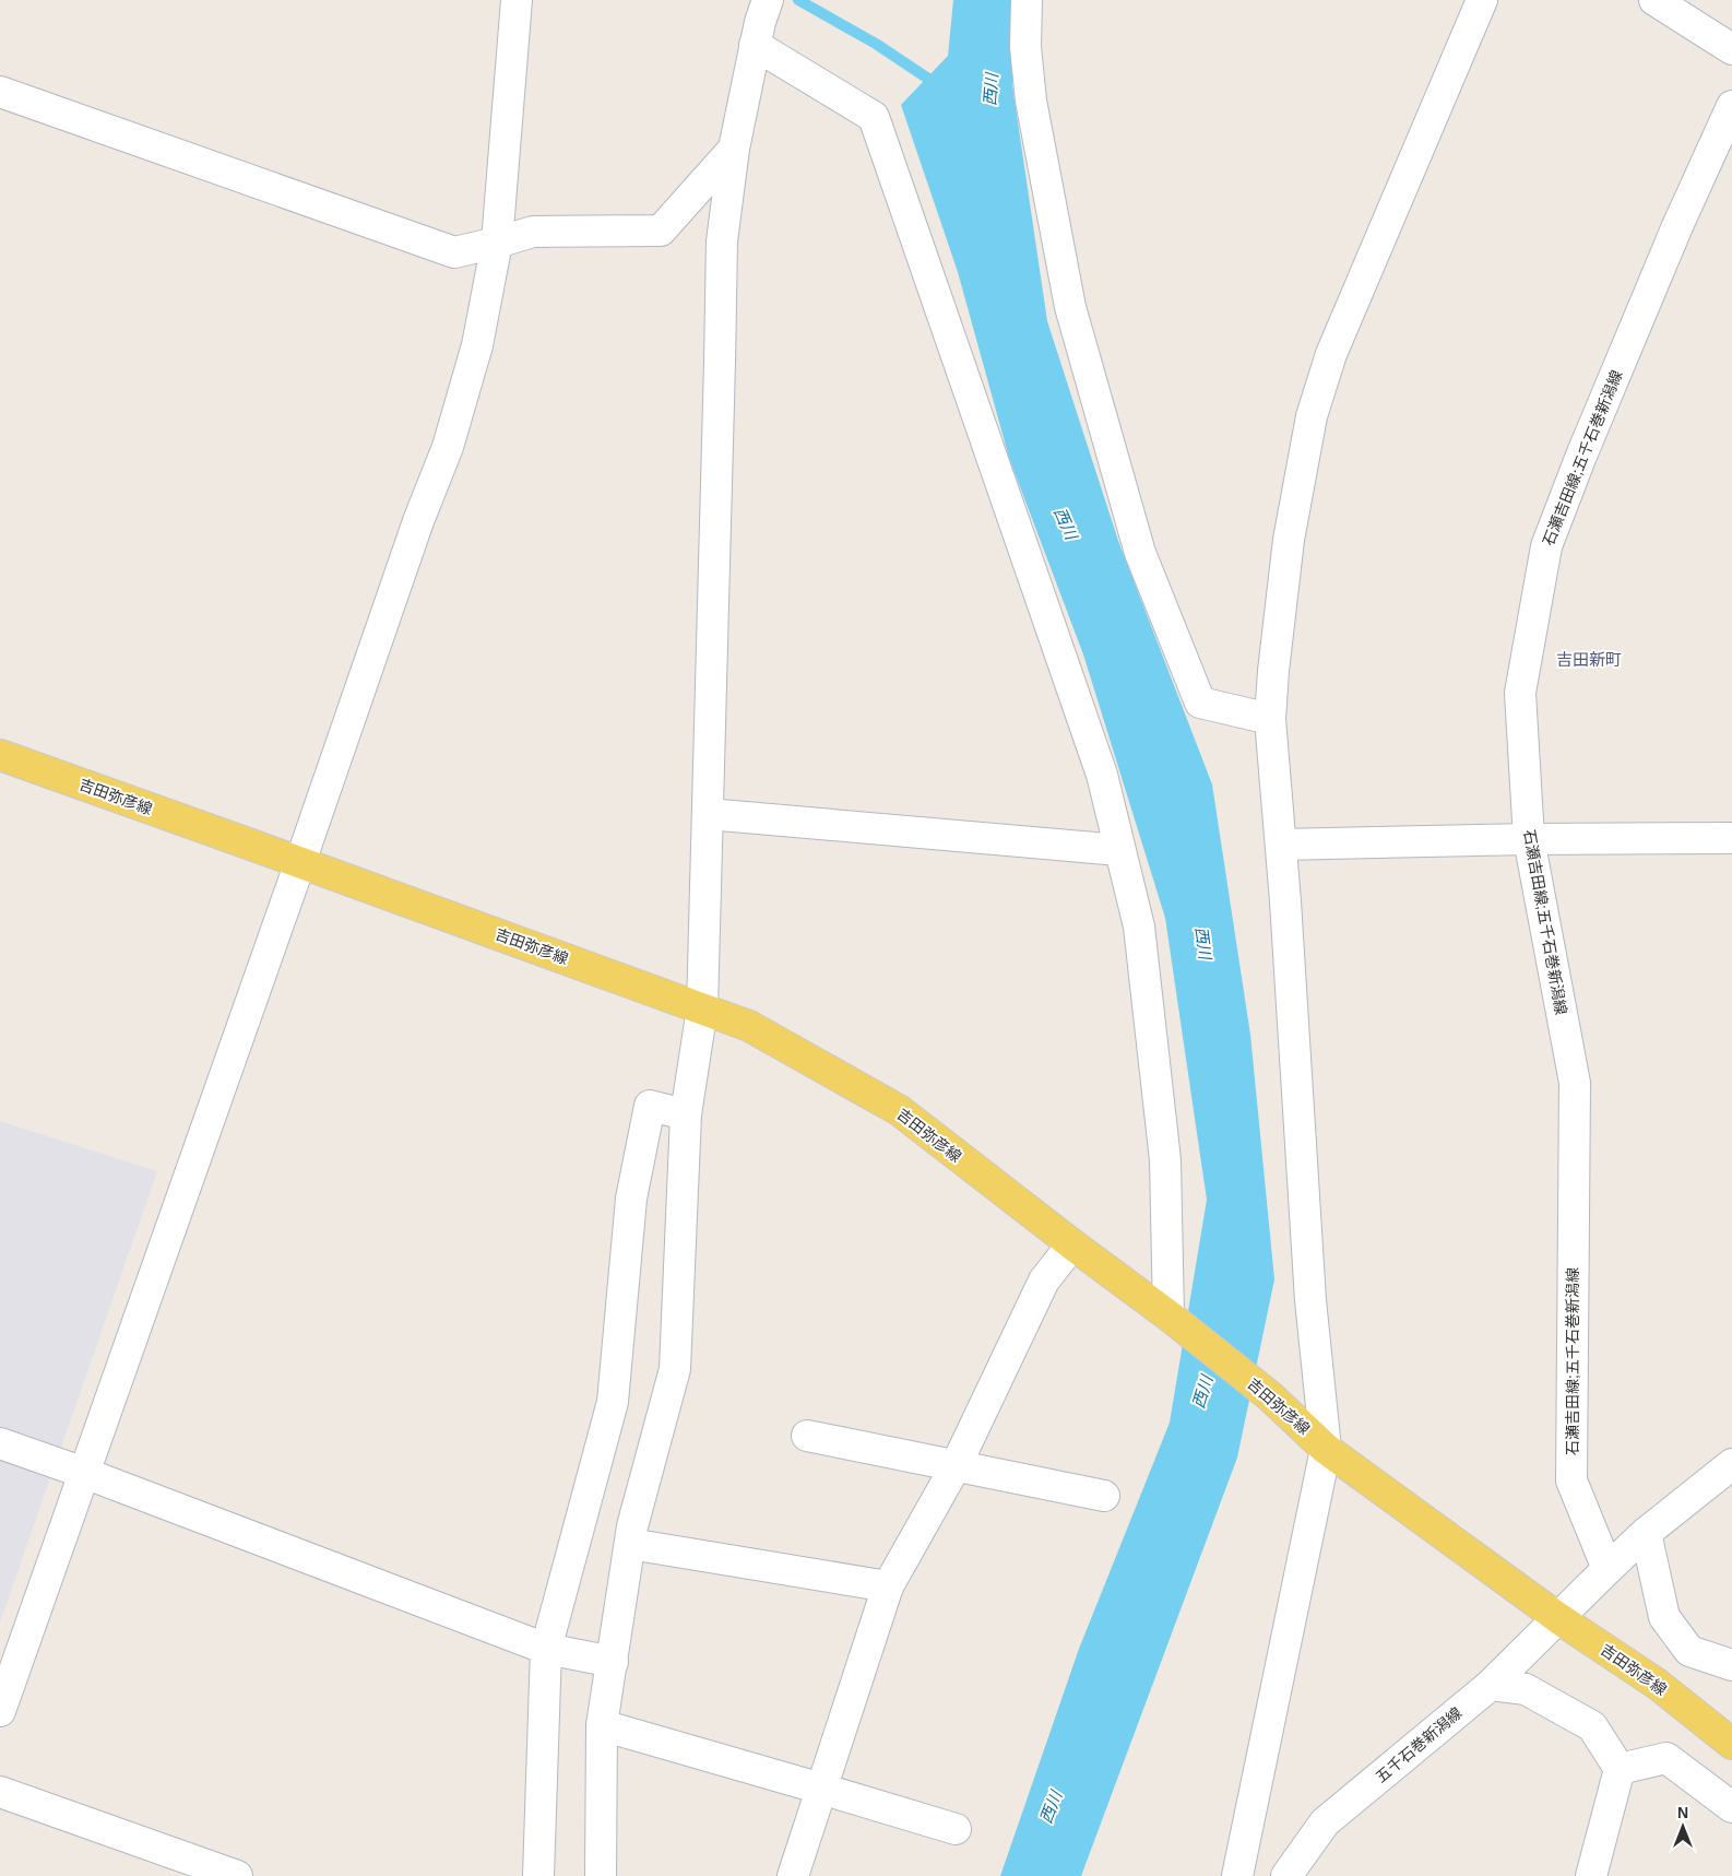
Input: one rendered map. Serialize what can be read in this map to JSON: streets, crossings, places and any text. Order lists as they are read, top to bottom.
{
  "streets": {
    "main road": ["吉田弥彦線"],
    "street": ["石瀬吉田線;五千石巻新潟線", "五千石巻新潟線"]
  },
  "crossings": [
    ["吉田弥彦線", "五千石巻新潟線"]
  ],
  "districts": ["吉田新町"],
  "water": ["西川"],
  "north": "top"
}
